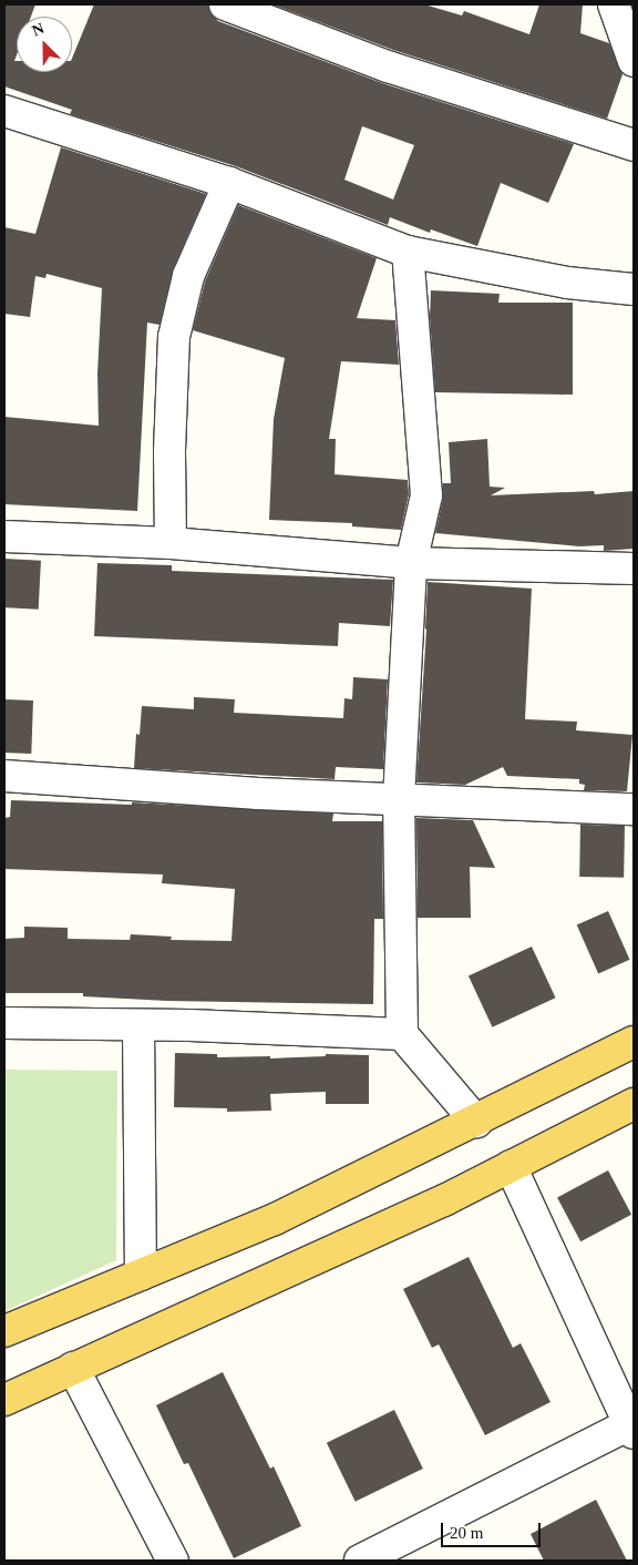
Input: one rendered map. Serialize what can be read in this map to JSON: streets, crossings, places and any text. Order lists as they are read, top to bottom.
{
  "scale_bar": "20 m",
  "north": "top left"
}
